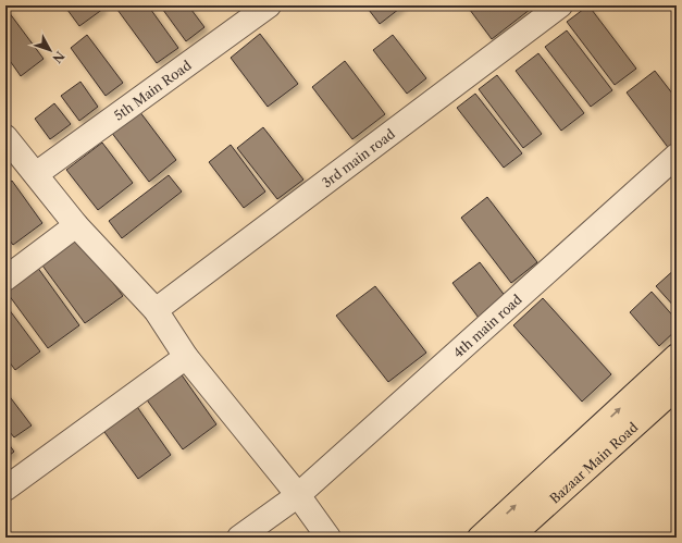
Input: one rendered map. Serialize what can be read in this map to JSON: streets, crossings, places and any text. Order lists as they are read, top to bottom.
{
  "streets": {
    "main road": ["Bazaar Main Road"],
    "street": ["5th Main Road", "3rd main road", "4th main road"]
  },
  "north": "bottom right"
}
